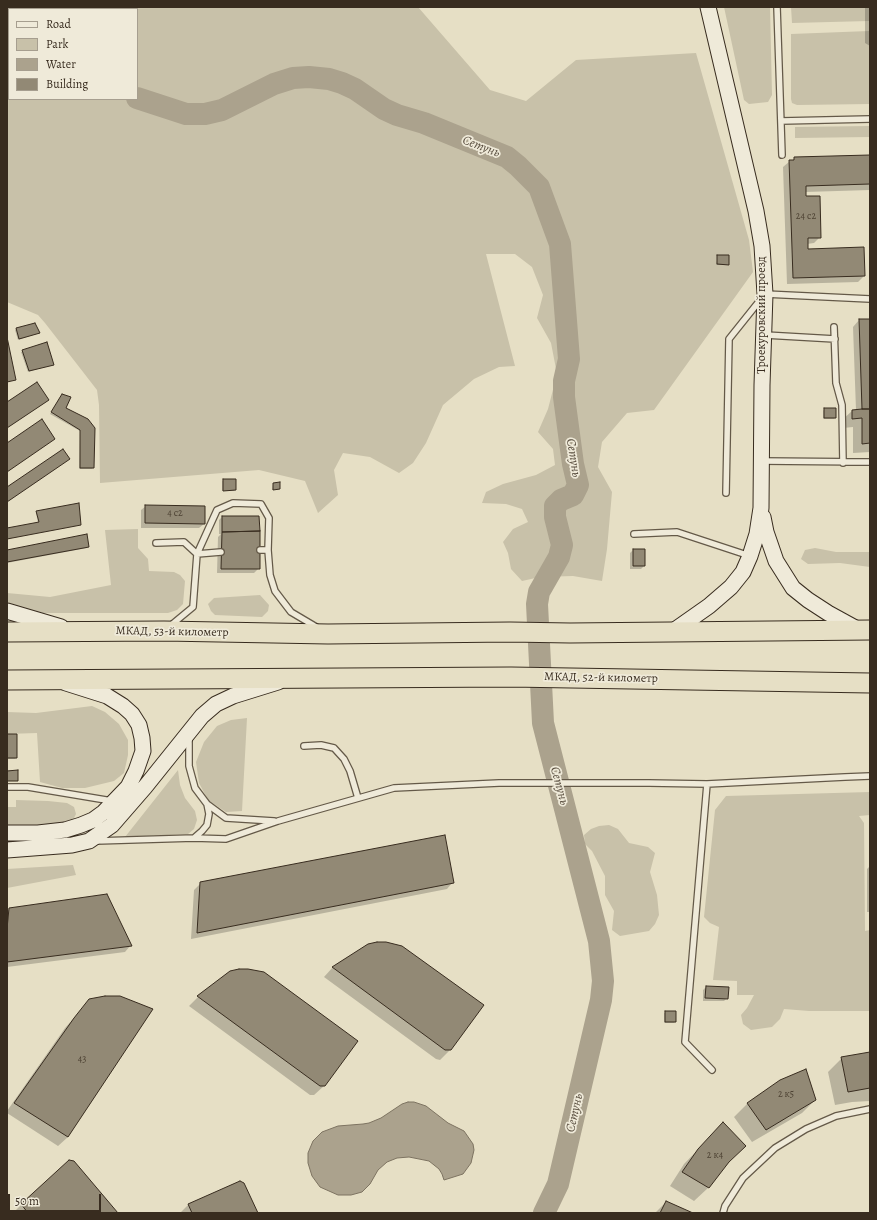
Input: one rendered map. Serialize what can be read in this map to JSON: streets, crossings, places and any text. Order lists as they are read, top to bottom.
{
  "streets": {
    "highway": ["МКАД, 53-й километр", "МКАД, 52-й километр"],
    "street": ["Троекуровский проезд"]
  },
  "water": ["Сетунь"],
  "house_numbers": [
    "24 с2",
    "4 с2",
    "43",
    "2 к5",
    "2 к4"
  ],
  "legend": [
    "Road",
    "Park",
    "Water",
    "Building"
  ],
  "scale_bar": "50 m"
}
